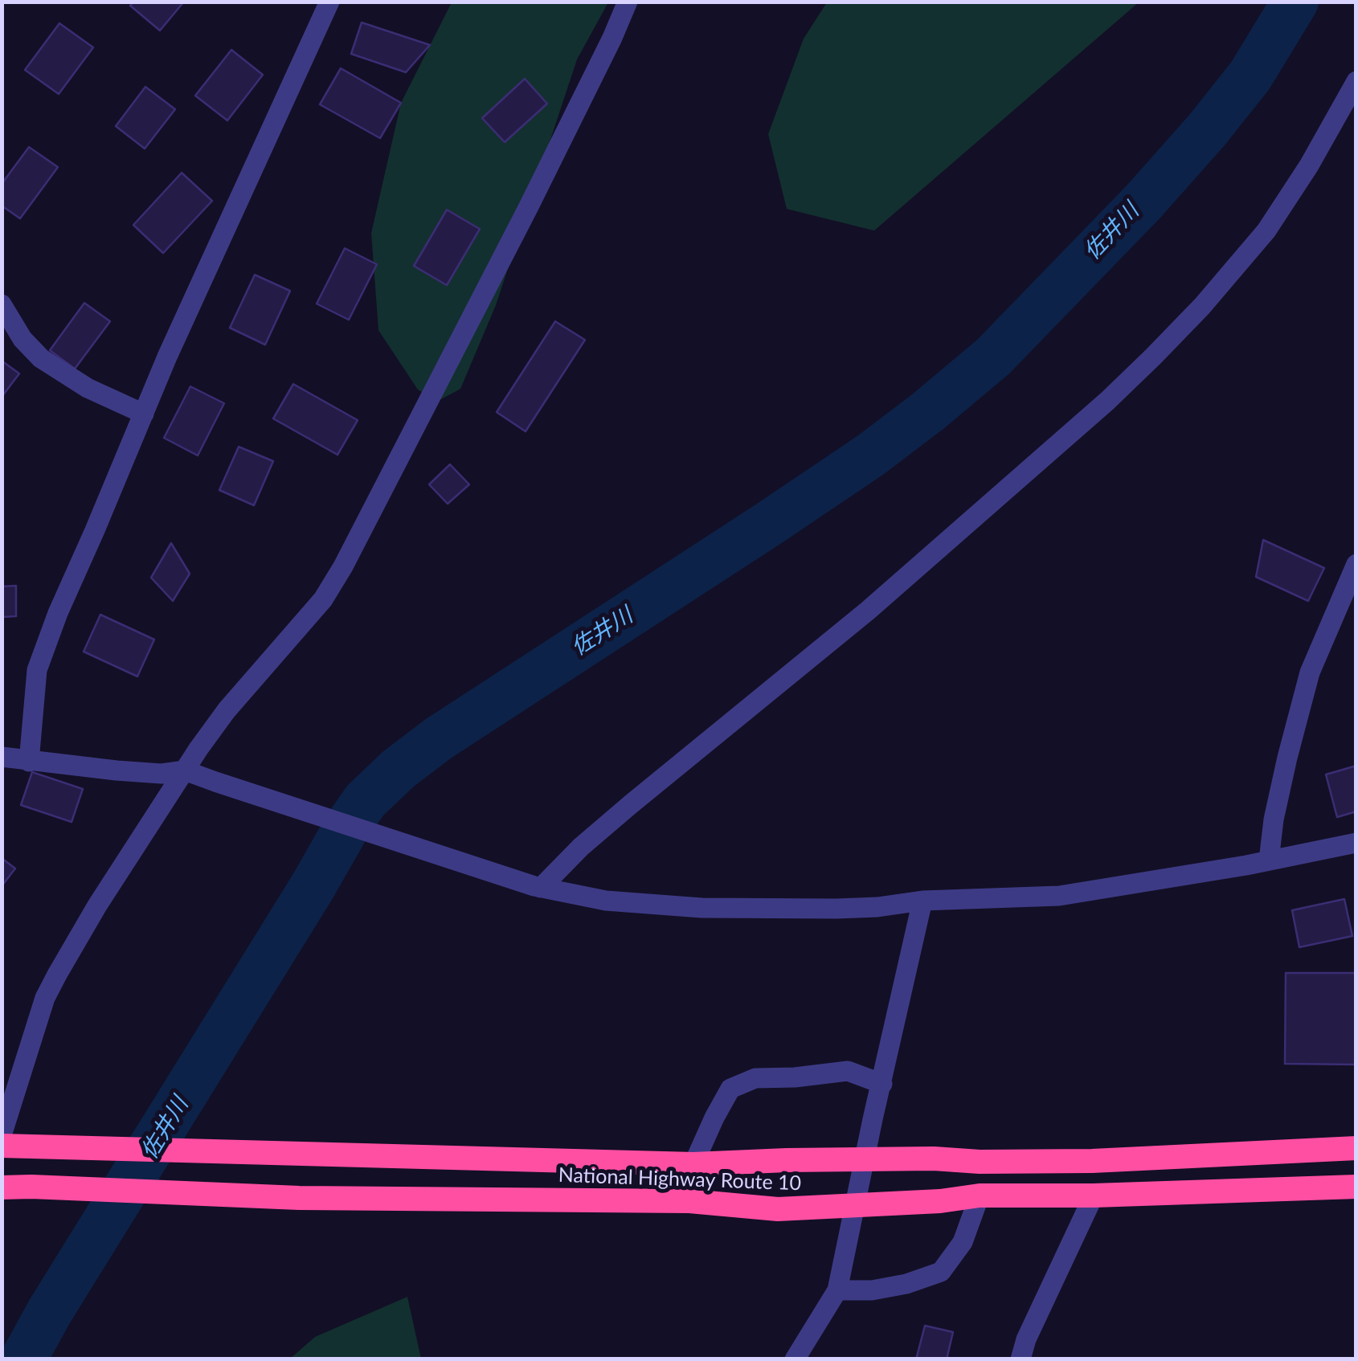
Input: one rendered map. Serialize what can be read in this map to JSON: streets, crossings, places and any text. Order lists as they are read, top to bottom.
{
  "streets": {
    "highway": ["National Highway Route 10"]
  },
  "water": ["佐井川"]
}
